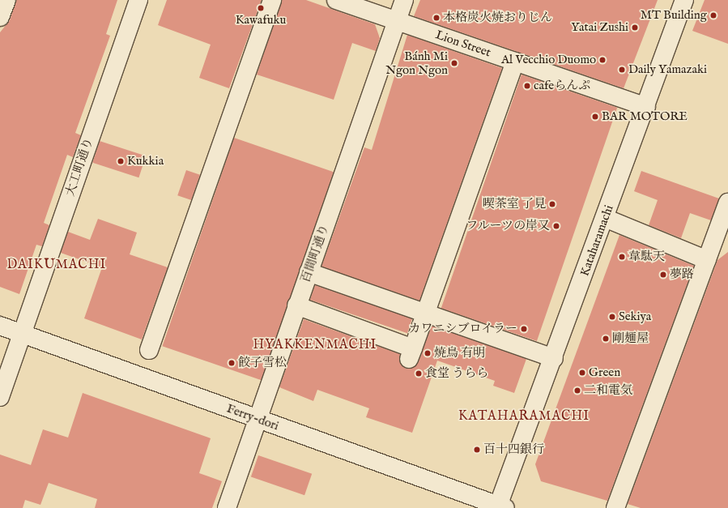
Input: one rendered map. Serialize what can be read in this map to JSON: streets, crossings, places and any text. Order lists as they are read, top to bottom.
{
  "streets": {
    "street": [
      "Lion Street",
      "大工町通り",
      "Kataharamachi",
      "百間町通り",
      "Ferry-dori"
    ]
  },
  "crossings": [
    ["Lion Street", "Kataharamachi"],
    ["Lion Street", "百間町通り"],
    ["大工町通り", "Ferry-dori"],
    ["Kataharamachi", "Ferry-dori"],
    ["百間町通り", "Ferry-dori"]
  ],
  "districts": ["DAIKUMACHI", "HYAKKENMACHI", "KATAHARAMACHI"],
  "places": [
    "Kawafuku",
    "MT Building",
    "本格炭火焼おりじん",
    "Yatai Zushi",
    "Al Vecchio Duomo",
    "Bánh Mi Ngon Ngon",
    "Daily Yamazaki",
    "cafeらんぷ",
    "BAR MOTORE",
    "Kukkia",
    "喫茶室 了見",
    "フルーツの岸又",
    "韋駄天",
    "夢路",
    "Sekiya",
    "カワニシブロイラー",
    "剛麺屋",
    "焼鳥 有明",
    "餃子雪松",
    "Green",
    "食堂 うらら",
    "二和電気",
    "百十四銀行"
  ]
}
